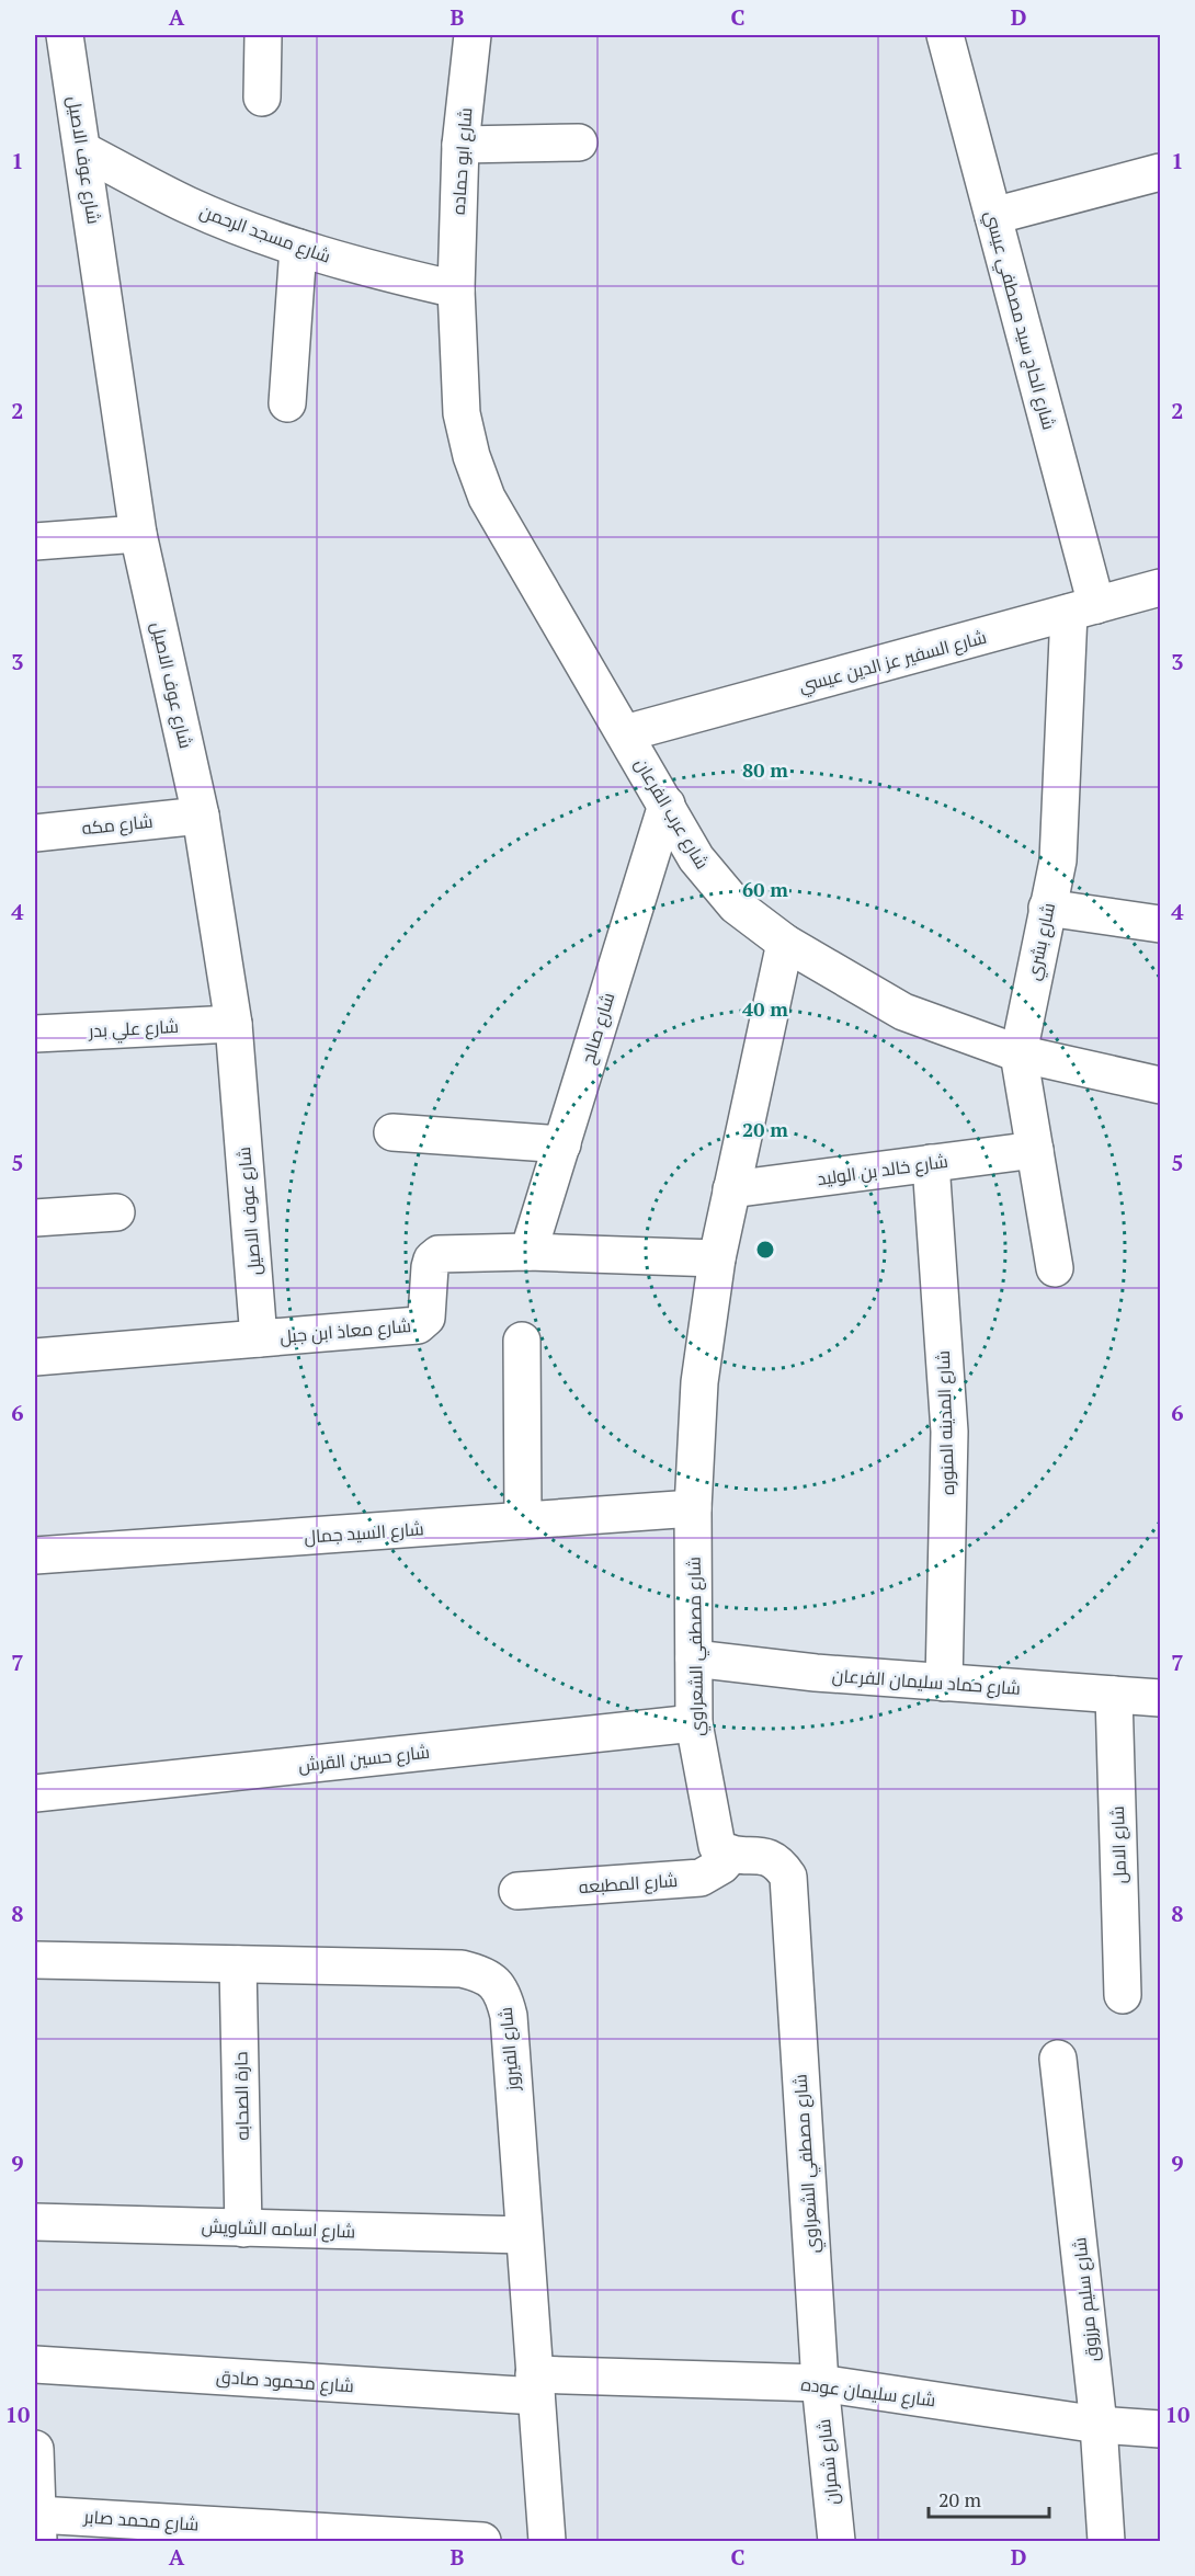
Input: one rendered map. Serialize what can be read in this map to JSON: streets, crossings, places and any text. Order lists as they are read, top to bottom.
{
  "streets": {
    "street": [
      "شارع عوف الاصيل",
      "شارع ابو حماده",
      "شارع مسجد الرحمن",
      "شارع الحاج سيد مصطفي عيسي",
      "شارع السفير عز الدين عيسي",
      "شارع عرب الفرعان",
      "شارع مكه",
      "شارع بشري",
      "شارع علي بدر",
      "شارع صالح",
      "شارع خالد بن الوليد",
      "شارع معاذ ابن جبل",
      "شارع المدينه المنوره",
      "شارع السيد جمال",
      "شارع مصطفي الشعراوي",
      "شارع حماد سليمان الفرعان",
      "شارع حسين القرش",
      "شارع الامل",
      "شارع المطبعه",
      "شارع الفيروز",
      "حارة الصحابه",
      "شارع اسامه الشاويش",
      "شارع سليم مرزوق",
      "شارع محمود صادق",
      "شارع سليمان عوده",
      "شارع شمران",
      "شارع محمد صابر"
    ]
  },
  "crossings": [
    ["شارع عوف الاصيل", "شارع مسجد الرحمن"],
    ["شارع عوف الاصيل", "شارع مكه"],
    ["شارع عوف الاصيل", "شارع علي بدر"],
    ["شارع عوف الاصيل", "شارع معاذ ابن جبل"],
    ["شارع ابو حماده", "شارع مسجد الرحمن"],
    ["شارع ابو حماده", "شارع عرب الفرعان"],
    ["شارع مسجد الرحمن", "شارع عرب الفرعان"],
    ["شارع الحاج سيد مصطفي عيسي", "شارع السفير عز الدين عيسي"],
    ["شارع الحاج سيد مصطفي عيسي", "شارع بشري"],
    ["شارع السفير عز الدين عيسي", "شارع عرب الفرعان"],
    ["شارع السفير عز الدين عيسي", "شارع بشري"],
    ["شارع عرب الفرعان", "شارع بشري"],
    ["شارع عرب الفرعان", "شارع صالح"],
    ["شارع عرب الفرعان", "شارع مصطفي الشعراوي"],
    ["شارع بشري", "شارع خالد بن الوليد"],
    ["شارع صالح", "شارع معاذ ابن جبل"],
    ["شارع خالد بن الوليد", "شارع المدينه المنوره"],
    ["شارع خالد بن الوليد", "شارع مصطفي الشعراوي"],
    ["شارع معاذ ابن جبل", "شارع مصطفي الشعراوي"],
    ["شارع المدينه المنوره", "شارع حماد سليمان الفرعان"],
    ["شارع السيد جمال", "شارع مصطفي الشعراوي"],
    ["شارع مصطفي الشعراوي", "شارع حماد سليمان الفرعان"],
    ["شارع مصطفي الشعراوي", "شارع حسين القرش"],
    ["شارع مصطفي الشعراوي", "شارع المطبعه"],
    ["شارع مصطفي الشعراوي", "شارع سليمان عوده"],
    ["شارع مصطفي الشعراوي", "شارع شمران"],
    ["شارع حماد سليمان الفرعان", "شارع الامل"],
    ["شارع الفيروز", "حارة الصحابه"],
    ["شارع الفيروز", "شارع اسامه الشاويش"],
    ["شارع الفيروز", "شارع محمود صادق"],
    ["شارع الفيروز", "شارع سليمان عوده"],
    ["حارة الصحابه", "شارع اسامه الشاويش"],
    ["شارع سليم مرزوق", "شارع سليمان عوده"],
    ["شارع محمود صادق", "شارع سليمان عوده"],
    ["شارع سليمان عوده", "شارع شمران"]
  ],
  "scale_bar": "20 m",
  "grid": {
    "columns": [
      "A",
      "B",
      "C",
      "D"
    ],
    "rows": [
      "1",
      "2",
      "3",
      "4",
      "5",
      "6",
      "7",
      "8",
      "9",
      "10"
    ]
  },
  "rings": [
    "80 m",
    "60 m",
    "40 m",
    "20 m"
  ]
}
